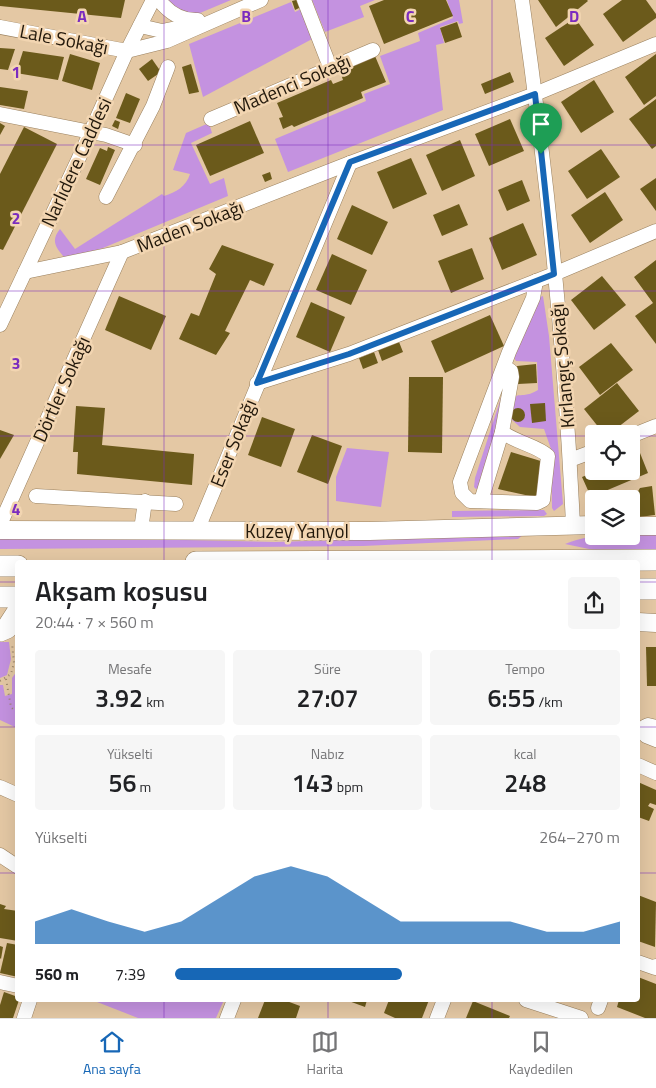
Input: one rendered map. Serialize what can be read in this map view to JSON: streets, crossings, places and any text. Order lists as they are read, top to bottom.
{
  "streets": {
    "main road": ["Kuzey Yanyol"],
    "street": [
      "Lale Sokağı",
      "Madenci Sokağı",
      "Narlıdere Caddesi",
      "Maden Sokağı",
      "Kırlangıç Sokağı",
      "Dörtler Sokağı",
      "Eser Sokağı"
    ]
  },
  "crossings": [
    ["Lale Sokağı", "Narlıdere Caddesi"],
    ["Narlıdere Caddesi", "Maden Sokağı"],
    ["Maden Sokağı", "Kırlangıç Sokağı"],
    ["Maden Sokağı", "Dörtler Sokağı"],
    ["Maden Sokağı", "Eser Sokağı"],
    ["Kırlangıç Sokağı", "Kuzey Yanyol"],
    ["Eser Sokağı", "Kuzey Yanyol"]
  ],
  "page": {
    "heading": ["Akşam koşusu", "20:44 · 7 × 560 m"],
    "stats": [
      ["Mesafe", "3.92 km"],
      ["Süre", "27:07"],
      ["Tempo", "6:55 /km"],
      ["Yükselti", "56 m"],
      ["Nabız", "143 bpm"],
      ["kcal", "248"]
    ],
    "chart": ["Yükselti", "264–270 m"],
    "list": [
      {
        "name": "560 m",
        "note": "7:39"
      }
    ],
    "tabs": ["Ana sayfa", "Harita", "Kaydedilen"]
  },
  "grid": {
    "columns": [
      "A",
      "B",
      "C",
      "D"
    ],
    "rows": [
      "1",
      "2",
      "3",
      "4"
    ]
  }
}
